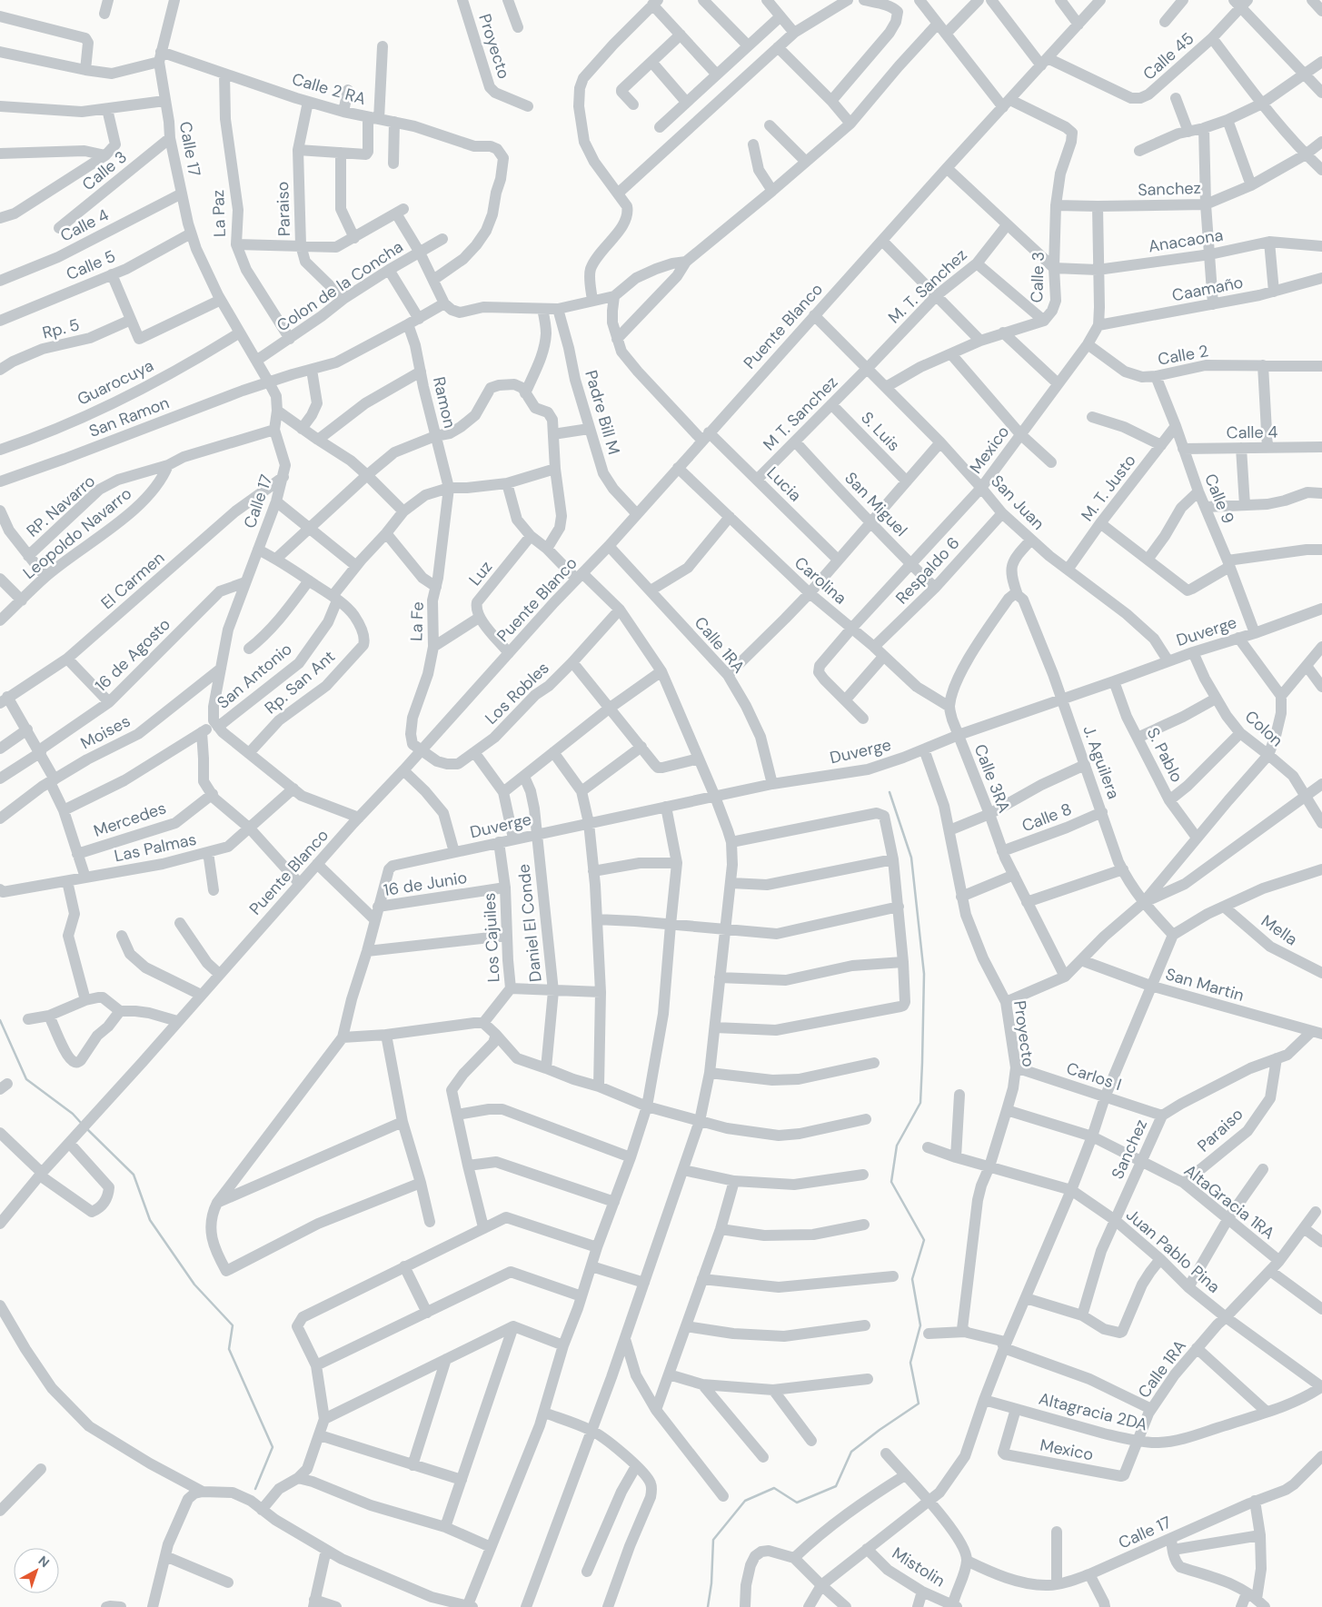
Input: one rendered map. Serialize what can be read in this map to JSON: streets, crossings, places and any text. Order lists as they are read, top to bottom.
{
  "streets": {
    "street": [
      "Proyecto",
      "Calle 45",
      "Calle 2 RA",
      "Calle 17",
      "Calle 3",
      "Sanchez",
      "Paraiso",
      "La Paz",
      "Calle 4",
      "Anacaona",
      "Calle 5",
      "Colon de la Concha",
      "M. T. Sanchez",
      "Caamaño",
      "Puente Blanco",
      "Rp. 5",
      "Calle 2",
      "Guarocuya",
      "Ramon",
      "Padre Bill M",
      "M T. Sanchez",
      "San Ramon",
      "S. Luis",
      "Mexico",
      "Lucia",
      "M. T. Justo",
      "Calle 9",
      "San Juan",
      "San Miguel",
      "RP. Navarro",
      "Leopoldo Navarro",
      "Respaldo 6",
      "Luz",
      "El Carmen",
      "Carolina",
      "La Fe",
      "Duverge",
      "Calle 1RA",
      "16 de Agosto",
      "San Antonio",
      "Rp. San Ant",
      "Los Robles",
      "Colon",
      "Moises",
      "S. Pablo",
      "J. Aguilera",
      "Calle 3RA",
      "Calle 8",
      "Mercedes",
      "Las Palmas",
      "16 de Junio",
      "Daniel El Conde",
      "Mella",
      "Los Cajuiles",
      "San Martin",
      "Carlos I",
      "AltaGracia 1RA",
      "Juan Pablo Pina",
      "Altagracia 2DA",
      "Mistolin"
    ]
  },
  "crossings": [
    ["Proyecto", "Duverge"],
    ["Proyecto", "Carlos I"],
    ["Proyecto", "AltaGracia 1RA"],
    ["Proyecto", "Juan Pablo Pina"],
    ["Calle 45", "Puente Blanco"],
    ["Calle 2 RA", "Calle 17"],
    ["Calle 2 RA", "Paraiso"],
    ["Calle 2 RA", "La Paz"],
    ["Calle 17", "Calle 3"],
    ["Calle 17", "Calle 4"],
    ["Calle 17", "Calle 5"],
    ["Calle 17", "Colon de la Concha"],
    ["Calle 17", "Guarocuya"],
    ["Calle 17", "San Ramon"],
    ["Calle 17", "RP. Navarro"],
    ["Calle 17", "El Carmen"],
    ["Calle 17", "16 de Agosto"],
    ["Calle 17", "San Antonio"],
    ["Calle 17", "Rp. San Ant"],
    ["Calle 17", "Moises"],
    ["Calle 3", "Sanchez"],
    ["Calle 3", "Anacaona"],
    ["Calle 3", "Puente Blanco"],
    ["Calle 3", "San Juan"],
    ["Sanchez", "Paraiso"],
    ["Sanchez", "Mexico"],
    ["Sanchez", "Carlos I"],
    ["Sanchez", "AltaGracia 1RA"],
    ["Sanchez", "Juan Pablo Pina"],
    ["Paraiso", "Colon de la Concha"],
    ["Paraiso", "AltaGracia 1RA"],
    ["La Paz", "Colon de la Concha"],
    ["Calle 4", "Calle 9"],
    ["Anacaona", "Mexico"],
    ["M. T. Sanchez", "M T. Sanchez"],
    ["M. T. Sanchez", "San Juan"],
    ["Caamaño", "Mexico"],
    ["Puente Blanco", "Padre Bill M"],
    ["Puente Blanco", "Lucia"],
    ["Puente Blanco", "San Juan"],
    ["Puente Blanco", "Carolina"],
    ["Puente Blanco", "La Fe"],
    ["Puente Blanco", "Calle 1RA"],
    ["Puente Blanco", "Los Robles"],
    ["Calle 2", "Mexico"],
    ["Calle 2", "Calle 9"],
    ["Ramon", "San Ramon"],
    ["Ramon", "La Fe"],
    ["Ramon", "San Antonio"],
    ["M T. Sanchez", "S. Luis"],
    ["M T. Sanchez", "Lucia"],
    ["M T. Sanchez", "San Juan"],
    ["M T. Sanchez", "San Miguel"],
    ["Mexico", "San Juan"],
    ["Mexico", "San Miguel"],
    ["Mexico", "Carolina"],
    ["Mexico", "Calle 1RA"],
    ["Mexico", "Altagracia 2DA"],
    ["M. T. Justo", "Calle 9"],
    ["M. T. Justo", "San Juan"],
    ["Calle 9", "Duverge"],
    ["San Juan", "Respaldo 6"],
    ["San Juan", "Duverge"],
    ["San Juan", "J. Aguilera"],
    ["San Miguel", "Respaldo 6"],
    ["RP. Navarro", "Leopoldo Navarro"],
    ["Respaldo 6", "Carolina"],
    ["Carolina", "Calle 3RA"],
    ["La Fe", "San Antonio"],
    ["La Fe", "Los Robles"],
    ["Duverge", "Calle 1RA"],
    ["Duverge", "Colon"],
    ["Duverge", "S. Pablo"],
    ["Duverge", "J. Aguilera"],
    ["Duverge", "Calle 3RA"],
    ["Duverge", "16 de Junio"],
    ["Duverge", "Daniel El Conde"],
    ["Duverge", "Los Cajuiles"],
    ["Calle 1RA", "AltaGracia 1RA"],
    ["Calle 1RA", "Juan Pablo Pina"],
    ["Calle 1RA", "Altagracia 2DA"],
    ["San Antonio", "Rp. San Ant"],
    ["J. Aguilera", "Calle 8"],
    ["Calle 3RA", "Calle 8"],
    ["16 de Junio", "Los Cajuiles"],
    ["Juan Pablo Pina", "Altagracia 2DA"]
  ],
  "north": "top right"
}
